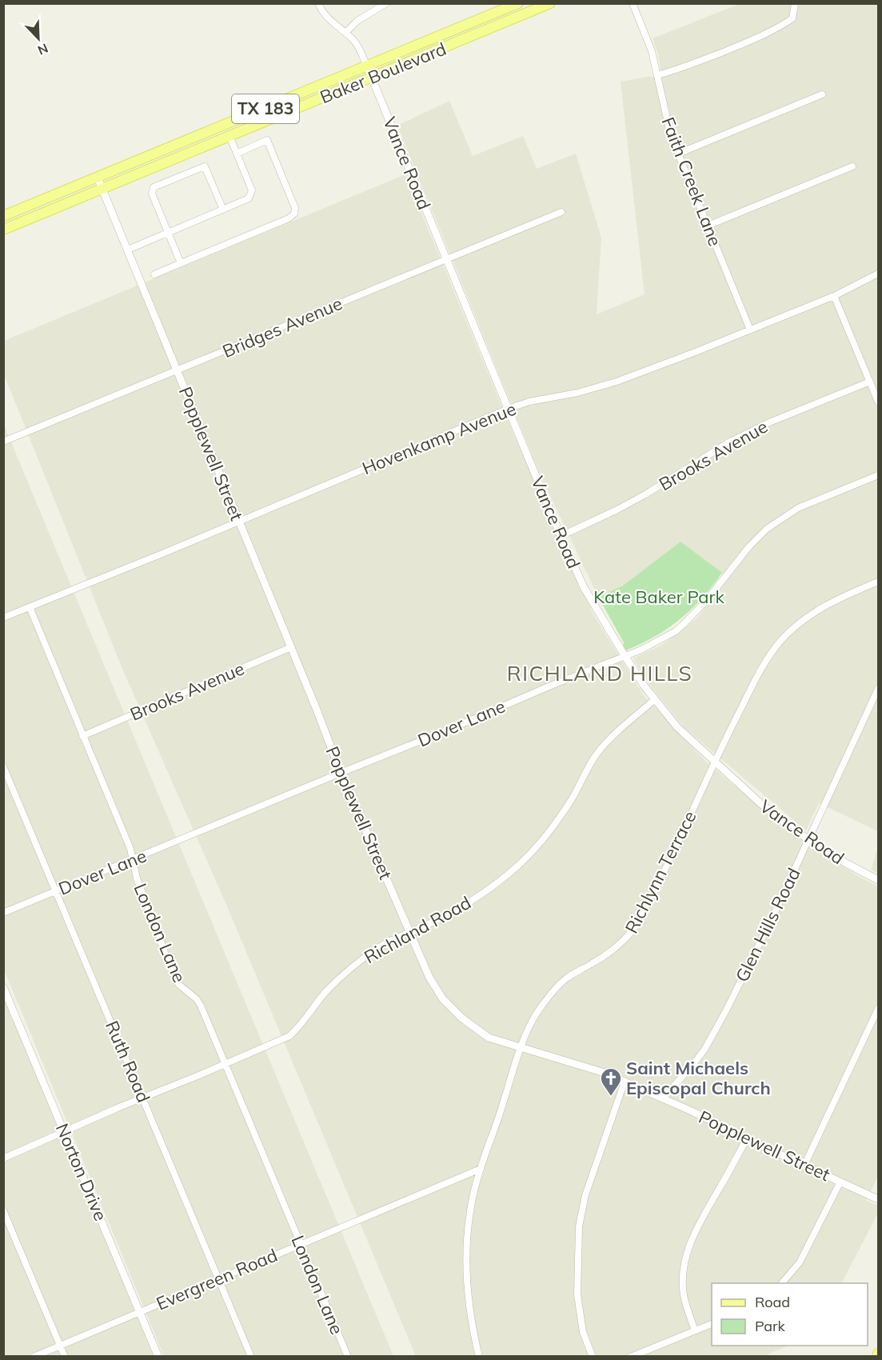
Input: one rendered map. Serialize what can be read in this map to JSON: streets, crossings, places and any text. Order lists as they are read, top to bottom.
{
  "streets": {
    "main road": ["Baker Boulevard", "TX 183"],
    "street": [
      "Vance Road",
      "Faith Creek Lane",
      "Bridges Avenue",
      "Hovenkamp Avenue",
      "Popplewell Street",
      "Brooks Avenue",
      "Dover Lane",
      "Richlynn Terrace",
      "Glen Hills Road",
      "Richland Road",
      "London Lane",
      "Ruth Road",
      "Norton Drive",
      "Evergreen Road"
    ]
  },
  "crossings": [
    ["Baker Boulevard", "Vance Road"],
    ["Baker Boulevard", "Popplewell Street"],
    ["Vance Road", "Bridges Avenue"],
    ["Vance Road", "Hovenkamp Avenue"],
    ["Vance Road", "Brooks Avenue"],
    ["Vance Road", "Dover Lane"],
    ["Vance Road", "Richlynn Terrace"],
    ["Vance Road", "Glen Hills Road"],
    ["Vance Road", "Richland Road"],
    ["Faith Creek Lane", "Hovenkamp Avenue"],
    ["Bridges Avenue", "Popplewell Street"],
    ["Hovenkamp Avenue", "Popplewell Street"],
    ["Hovenkamp Avenue", "London Lane"],
    ["Popplewell Street", "Brooks Avenue"],
    ["Popplewell Street", "Dover Lane"],
    ["Popplewell Street", "Richlynn Terrace"],
    ["Popplewell Street", "Glen Hills Road"],
    ["Popplewell Street", "Richland Road"],
    ["Brooks Avenue", "London Lane"],
    ["Dover Lane", "London Lane"],
    ["Dover Lane", "Ruth Road"],
    ["Richlynn Terrace", "Evergreen Road"],
    ["Richland Road", "London Lane"],
    ["Richland Road", "Ruth Road"],
    ["Richland Road", "Norton Drive"],
    ["London Lane", "Evergreen Road"],
    ["Ruth Road", "Evergreen Road"],
    ["Norton Drive", "Evergreen Road"]
  ],
  "districts": ["RICHLAND HILLS"],
  "parks": ["Kate Baker Park"],
  "places": {
    "church": ["Saint Michaels Episcopal Church"]
  },
  "legend": ["Road", "Park"],
  "north": "bottom right"
}
